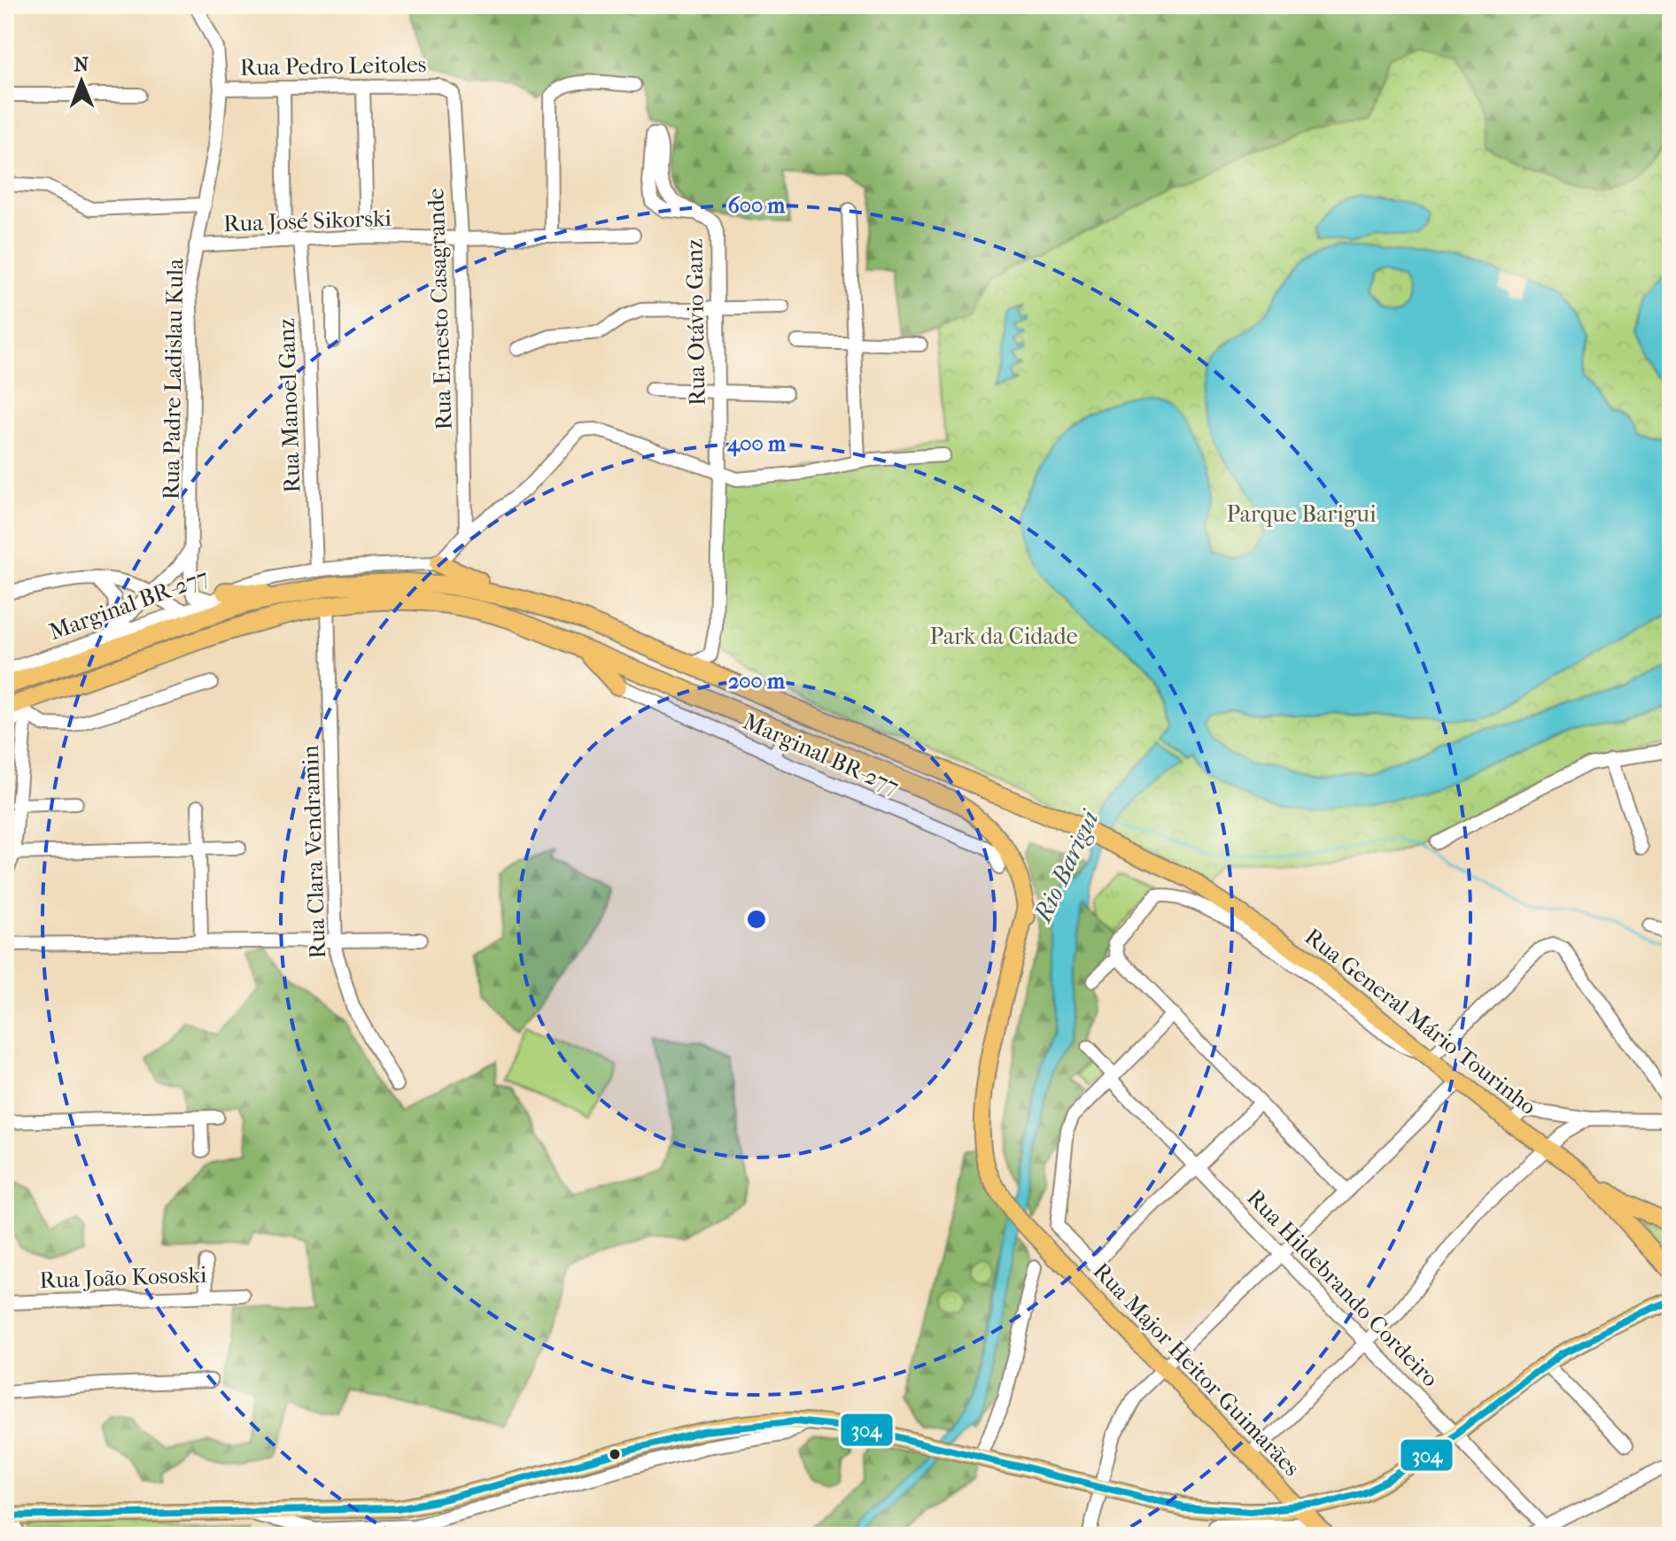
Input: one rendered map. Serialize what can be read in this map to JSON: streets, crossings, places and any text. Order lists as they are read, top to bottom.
{
  "streets": {
    "main road": ["Rua General Mário Tourinho", "Rua Major Heitor Guimarães"],
    "street": [
      "Rua Pedro Leitoles",
      "Rua José Sikorski",
      "Rua Ernesto Casagrande",
      "Rua Otávio Ganz",
      "Rua Padre Ladislau Kula",
      "Rua Manoel Ganz",
      "Marginal BR-277",
      "Rua Clara Vendramin",
      "Rua João Kososki",
      "Rua Hildebrando Cordeiro"
    ]
  },
  "crossings": [
    ["Rua Pedro Leitoles", "Rua Ernesto Casagrande"],
    ["Rua Pedro Leitoles", "Rua Padre Ladislau Kula"],
    ["Rua José Sikorski", "Rua Ernesto Casagrande"],
    ["Rua José Sikorski", "Rua Padre Ladislau Kula"],
    ["Rua José Sikorski", "Rua Manoel Ganz"],
    ["Rua Padre Ladislau Kula", "Marginal BR-277"],
    ["Rua Manoel Ganz", "Marginal BR-277"]
  ],
  "water": ["Rio Barigui"],
  "parks": ["Parque Barigui", "Park da Cidade"],
  "lines": ["transit line 304"],
  "north": "top",
  "rings": ["600 m", "400 m", "200 m"]
}
